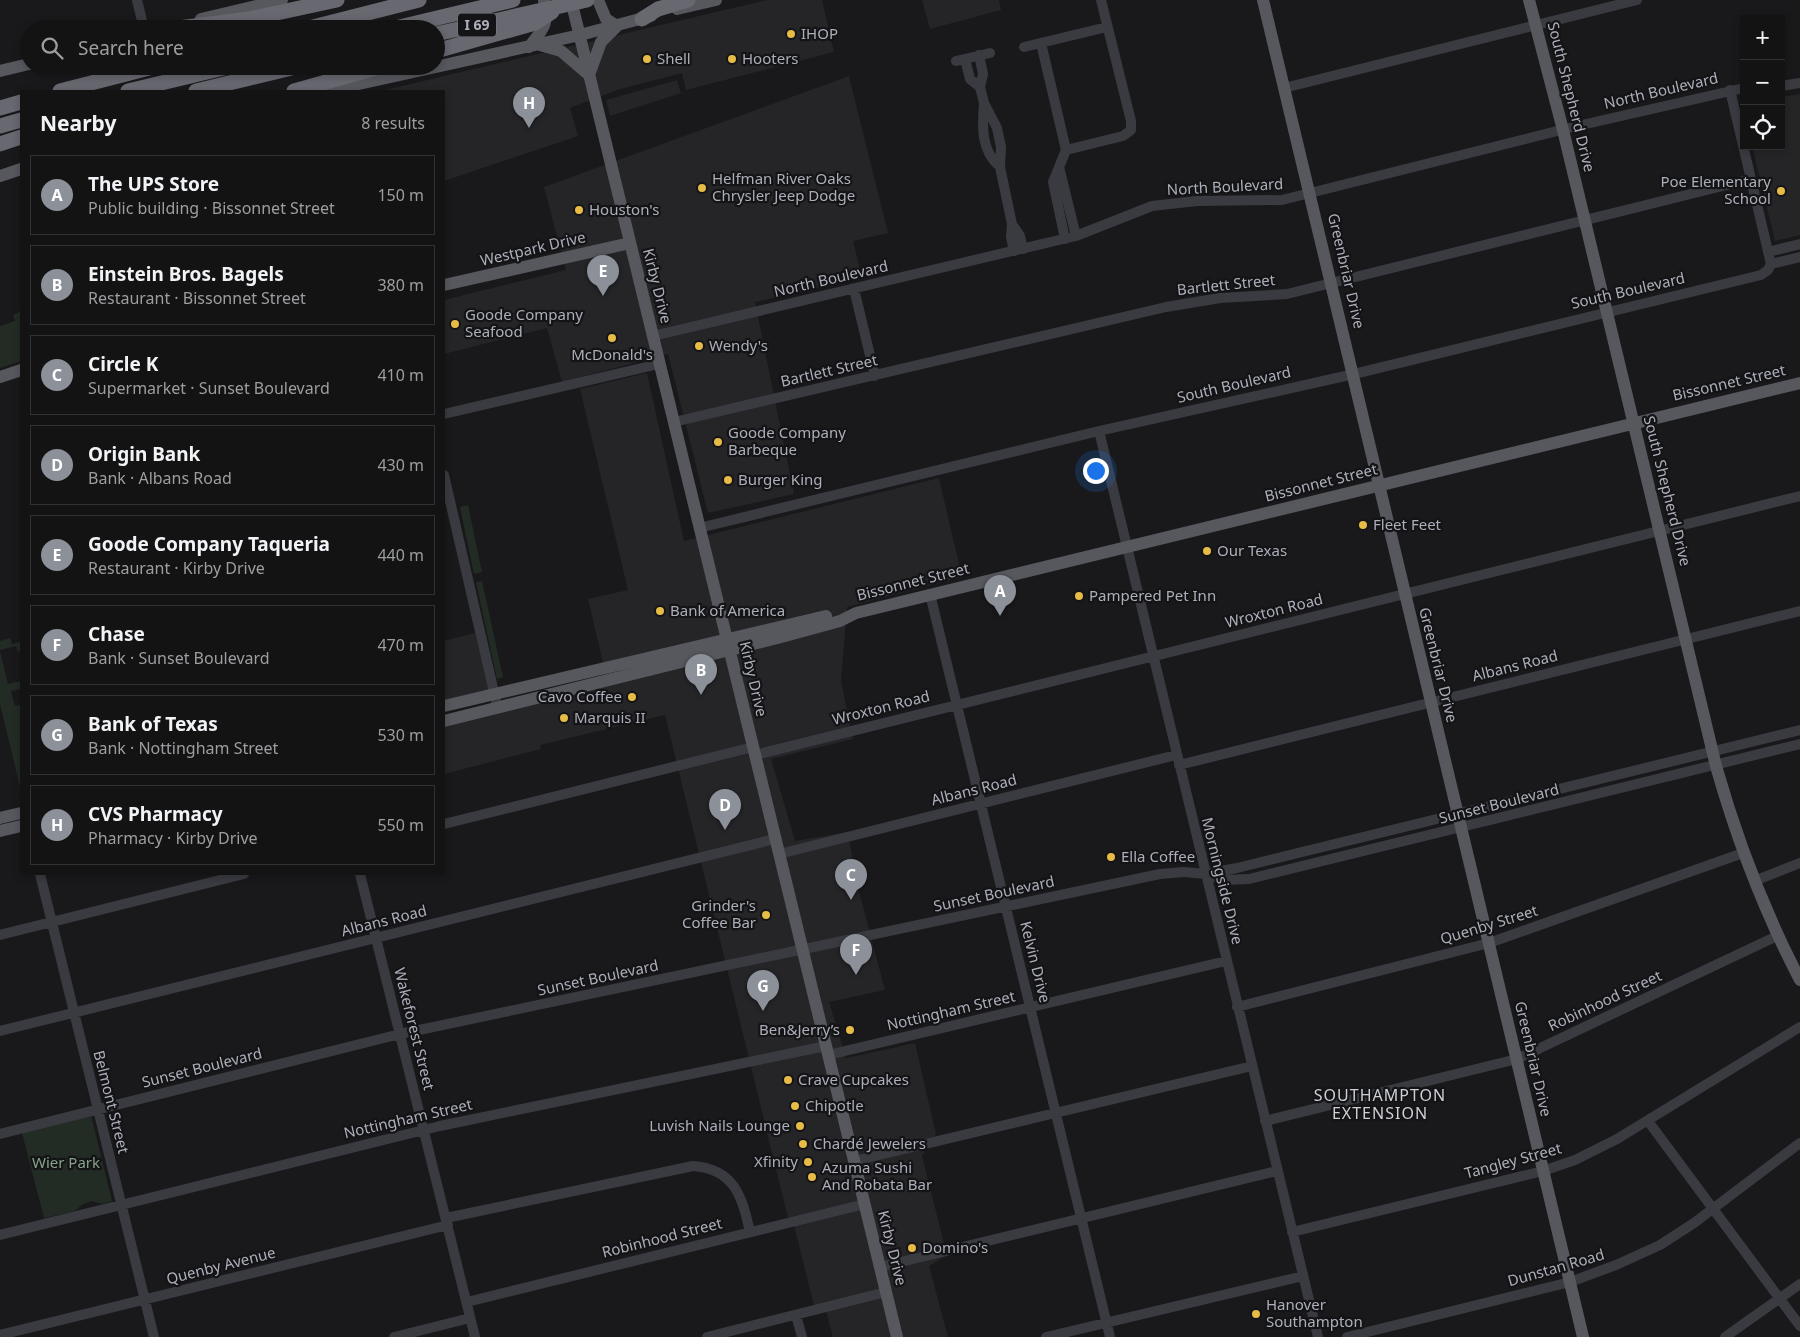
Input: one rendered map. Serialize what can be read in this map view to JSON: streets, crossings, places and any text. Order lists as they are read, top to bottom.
{
  "streets": {
    "highway": ["I 69"],
    "main road": [
      "South Shepherd Drive",
      "Westpark Drive",
      "Greenbriar Drive",
      "Kirby Drive",
      "Bissonnet Street"
    ],
    "street": [
      "North Boulevard",
      "Bartlett Street",
      "South Boulevard",
      "Wroxton Road",
      "Albans Road",
      "Sunset Boulevard",
      "Morningside Drive",
      "Quenby Street",
      "Kelvin Drive",
      "Robinhood Street",
      "Nottingham Street",
      "Wakeforest Street",
      "Belmont Street",
      "Tangley Street",
      "Quenby Avenue",
      "Dunstan Road"
    ]
  },
  "crossings": [
    ["North Boulevard", "South Shepherd Drive"],
    ["North Boulevard", "Greenbriar Drive"],
    ["North Boulevard", "Kirby Drive"],
    ["South Shepherd Drive", "Bartlett Street"],
    ["South Shepherd Drive", "South Boulevard"],
    ["South Shepherd Drive", "Bissonnet Street"],
    ["South Shepherd Drive", "Wroxton Road"],
    ["South Shepherd Drive", "Albans Road"],
    ["South Shepherd Drive", "Sunset Boulevard"],
    ["South Shepherd Drive", "Quenby Street"],
    ["South Shepherd Drive", "Robinhood Street"],
    ["Westpark Drive", "Kirby Drive"],
    ["Greenbriar Drive", "Bartlett Street"],
    ["Greenbriar Drive", "South Boulevard"],
    ["Greenbriar Drive", "Bissonnet Street"],
    ["Greenbriar Drive", "Wroxton Road"],
    ["Greenbriar Drive", "Albans Road"],
    ["Greenbriar Drive", "Sunset Boulevard"],
    ["Greenbriar Drive", "Quenby Street"],
    ["Greenbriar Drive", "Robinhood Street"],
    ["Greenbriar Drive", "Tangley Street"],
    ["Greenbriar Drive", "Dunstan Road"],
    ["Bartlett Street", "Kirby Drive"],
    ["Kirby Drive", "South Boulevard"],
    ["Kirby Drive", "Bissonnet Street"],
    ["Kirby Drive", "Wroxton Road"],
    ["Kirby Drive", "Albans Road"],
    ["Kirby Drive", "Sunset Boulevard"],
    ["Kirby Drive", "Robinhood Street"],
    ["Kirby Drive", "Nottingham Street"],
    ["South Boulevard", "Morningside Drive"],
    ["Bissonnet Street", "Morningside Drive"],
    ["Bissonnet Street", "Kelvin Drive"],
    ["Wroxton Road", "Morningside Drive"],
    ["Wroxton Road", "Kelvin Drive"],
    ["Albans Road", "Morningside Drive"],
    ["Albans Road", "Kelvin Drive"],
    ["Albans Road", "Wakeforest Street"],
    ["Albans Road", "Belmont Street"],
    ["Sunset Boulevard", "Morningside Drive"],
    ["Sunset Boulevard", "Kelvin Drive"],
    ["Sunset Boulevard", "Wakeforest Street"],
    ["Sunset Boulevard", "Belmont Street"],
    ["Morningside Drive", "Quenby Street"],
    ["Morningside Drive", "Robinhood Street"],
    ["Morningside Drive", "Nottingham Street"],
    ["Morningside Drive", "Tangley Street"],
    ["Kelvin Drive", "Nottingham Street"],
    ["Robinhood Street", "Wakeforest Street"],
    ["Robinhood Street", "Quenby Avenue"],
    ["Nottingham Street", "Wakeforest Street"],
    ["Nottingham Street", "Belmont Street"],
    ["Wakeforest Street", "Quenby Avenue"],
    ["Belmont Street", "Quenby Avenue"]
  ],
  "districts": ["SOUTHAMPTON EXTENSION"],
  "parks": ["Wier Park"],
  "places": [
    "IHOP",
    "Shell",
    "Hooters",
    "Helfman River Oaks Chrysler Jeep Dodge",
    "Poe Elementary School",
    "Houston's",
    "Goode Company Seafood",
    "McDonald's",
    "Wendy's",
    "Goode Company Barbeque",
    "Burger King",
    "Fleet Feet",
    "Our Texas",
    "Pampered Pet Inn",
    "Bank of America",
    "Cavo Coffee",
    "Marquis II",
    "Ella Coffee",
    "Grinder's Coffee Bar",
    "Ben&Jerry’s",
    "Crave Cupcakes",
    "Chipotle",
    "Luvish Nails Lounge",
    "Chardé Jewelers",
    "Xfinity",
    "Azuma Sushi And Robata Bar",
    "Domino's",
    "Hanover Southampton"
  ],
  "page": {
    "map_buttons": ["+", "−"],
    "search": "Search here",
    "pins": [
      "H",
      "E",
      "A",
      "B",
      "D",
      "C",
      "F",
      "G"
    ],
    "heading": ["Nearby", "8 results"],
    "list": [
      {
        "mark": "A",
        "name": "The UPS Store",
        "note": "Public building · Bissonnet Street",
        "value": "150 m"
      },
      {
        "mark": "B",
        "name": "Einstein Bros. Bagels",
        "note": "Restaurant · Bissonnet Street",
        "value": "380 m"
      },
      {
        "mark": "C",
        "name": "Circle K",
        "note": "Supermarket · Sunset Boulevard",
        "value": "410 m"
      },
      {
        "mark": "D",
        "name": "Origin Bank",
        "note": "Bank · Albans Road",
        "value": "430 m"
      },
      {
        "mark": "E",
        "name": "Goode Company Taqueria",
        "note": "Restaurant · Kirby Drive",
        "value": "440 m"
      },
      {
        "mark": "F",
        "name": "Chase",
        "note": "Bank · Sunset Boulevard",
        "value": "470 m"
      },
      {
        "mark": "G",
        "name": "Bank of Texas",
        "note": "Bank · Nottingham Street",
        "value": "530 m"
      },
      {
        "mark": "H",
        "name": "CVS Pharmacy",
        "note": "Pharmacy · Kirby Drive",
        "value": "550 m"
      }
    ]
  }
}
